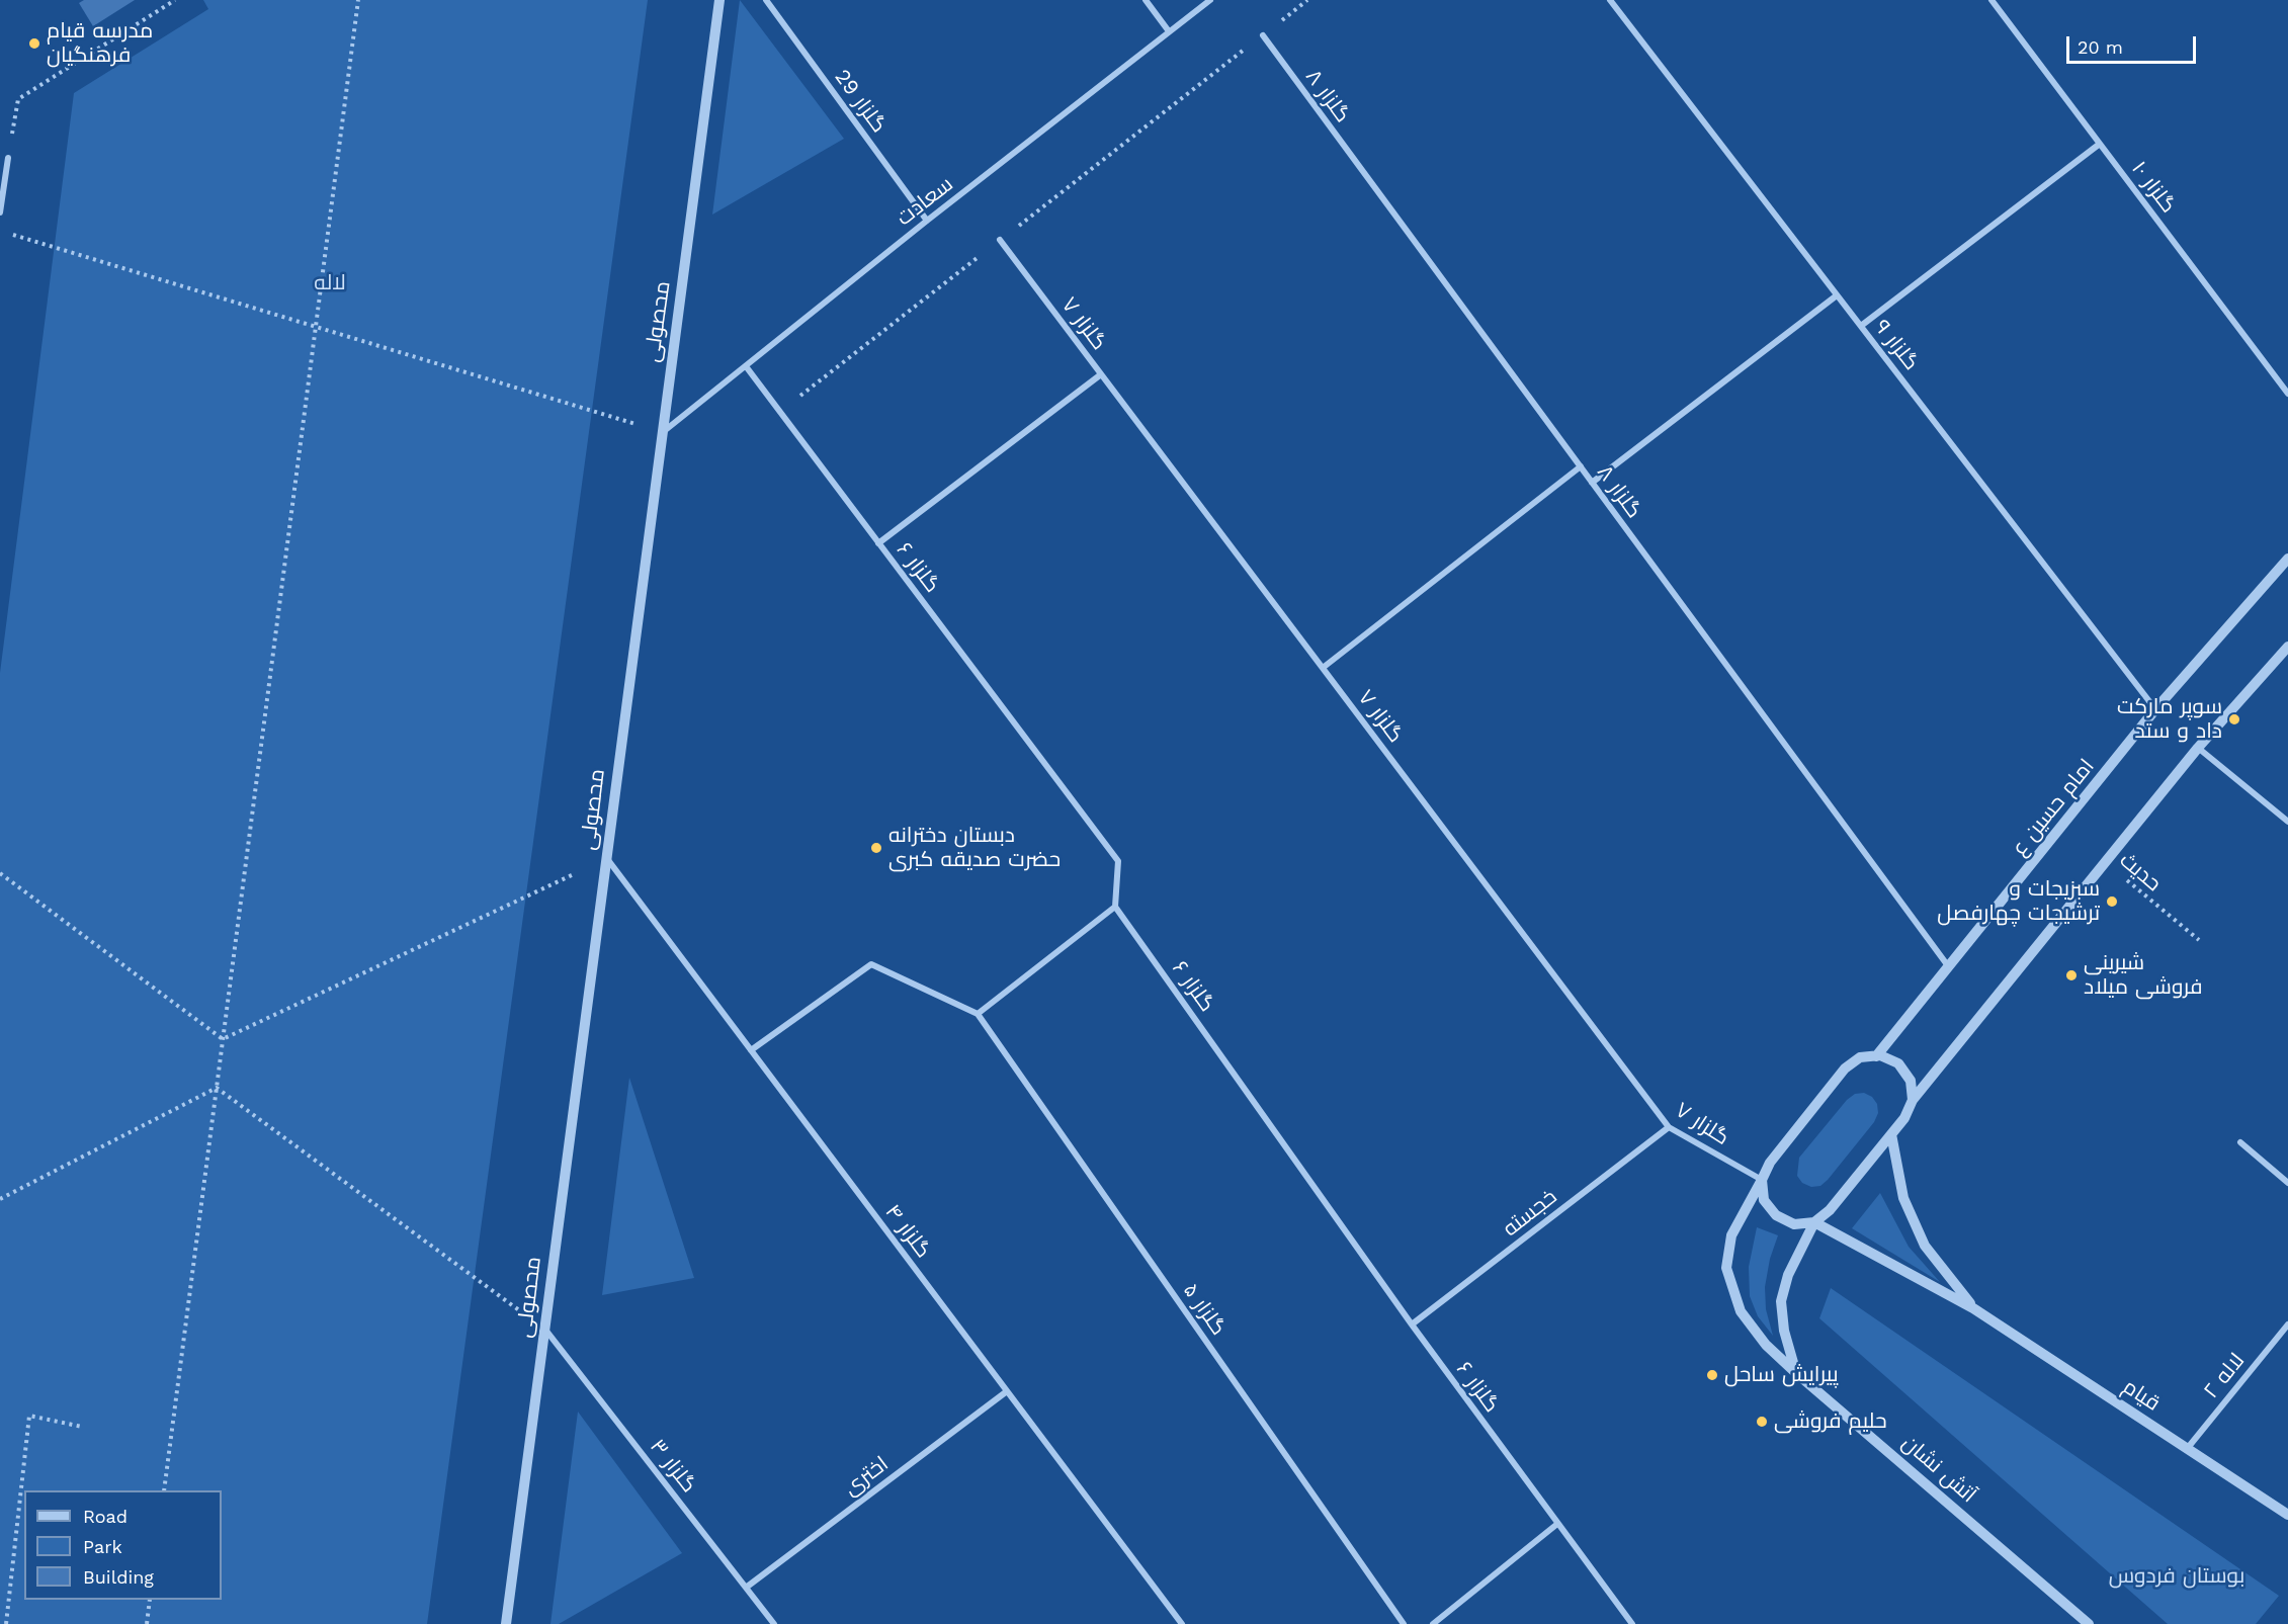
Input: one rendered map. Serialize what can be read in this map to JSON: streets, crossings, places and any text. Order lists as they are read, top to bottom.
{
  "streets": {
    "street": [
      "گلزار ۸",
      "گلزار 29",
      "گلزار ۱۰",
      "سعادت",
      "محصولی",
      "گلزار ۷",
      "گلزار ۹",
      "گلزار ۶",
      "امام حسین ع",
      "خجسته",
      "گلزار ۴",
      "گلزار ۵",
      "لاله ۲",
      "قیام",
      "گلزار ۳",
      "آتش نشان",
      "اختری"
    ],
    "path": ["حدیث"]
  },
  "crossings": [
    ["گلزار ۸", "امام حسین ع"],
    ["گلزار 29", "سعادت"],
    ["سعادت", "محصولی"],
    ["سعادت", "گلزار ۶"],
    ["محصولی", "گلزار ۴"],
    ["محصولی", "گلزار ۳"],
    ["گلزار ۷", "خجسته"],
    ["گلزار ۷", "آتش نشان"],
    ["گلزار ۹", "امام حسین ع"],
    ["گلزار ۶", "خجسته"],
    ["امام حسین ع", "آتش نشان"],
    ["گلزار ۴", "اختری"],
    ["لاله ۲", "قیام"],
    ["گلزار ۳", "اختری"]
  ],
  "parks": ["لاله", "بوستان فردوس"],
  "places": [
    "مدرسه قیام فرهنگیان",
    "سوپر مارکت داد و ستد",
    "دبستان دخترانه حضرت صدیقه کبری",
    "سبزیجات و ترشیجات چهارفصل",
    "شیرینی فروشی میلاد",
    "پیرایش ساحل",
    "حلیم فروشی"
  ],
  "legend": ["Road", "Park", "Building"],
  "scale_bar": "20 m"
}
